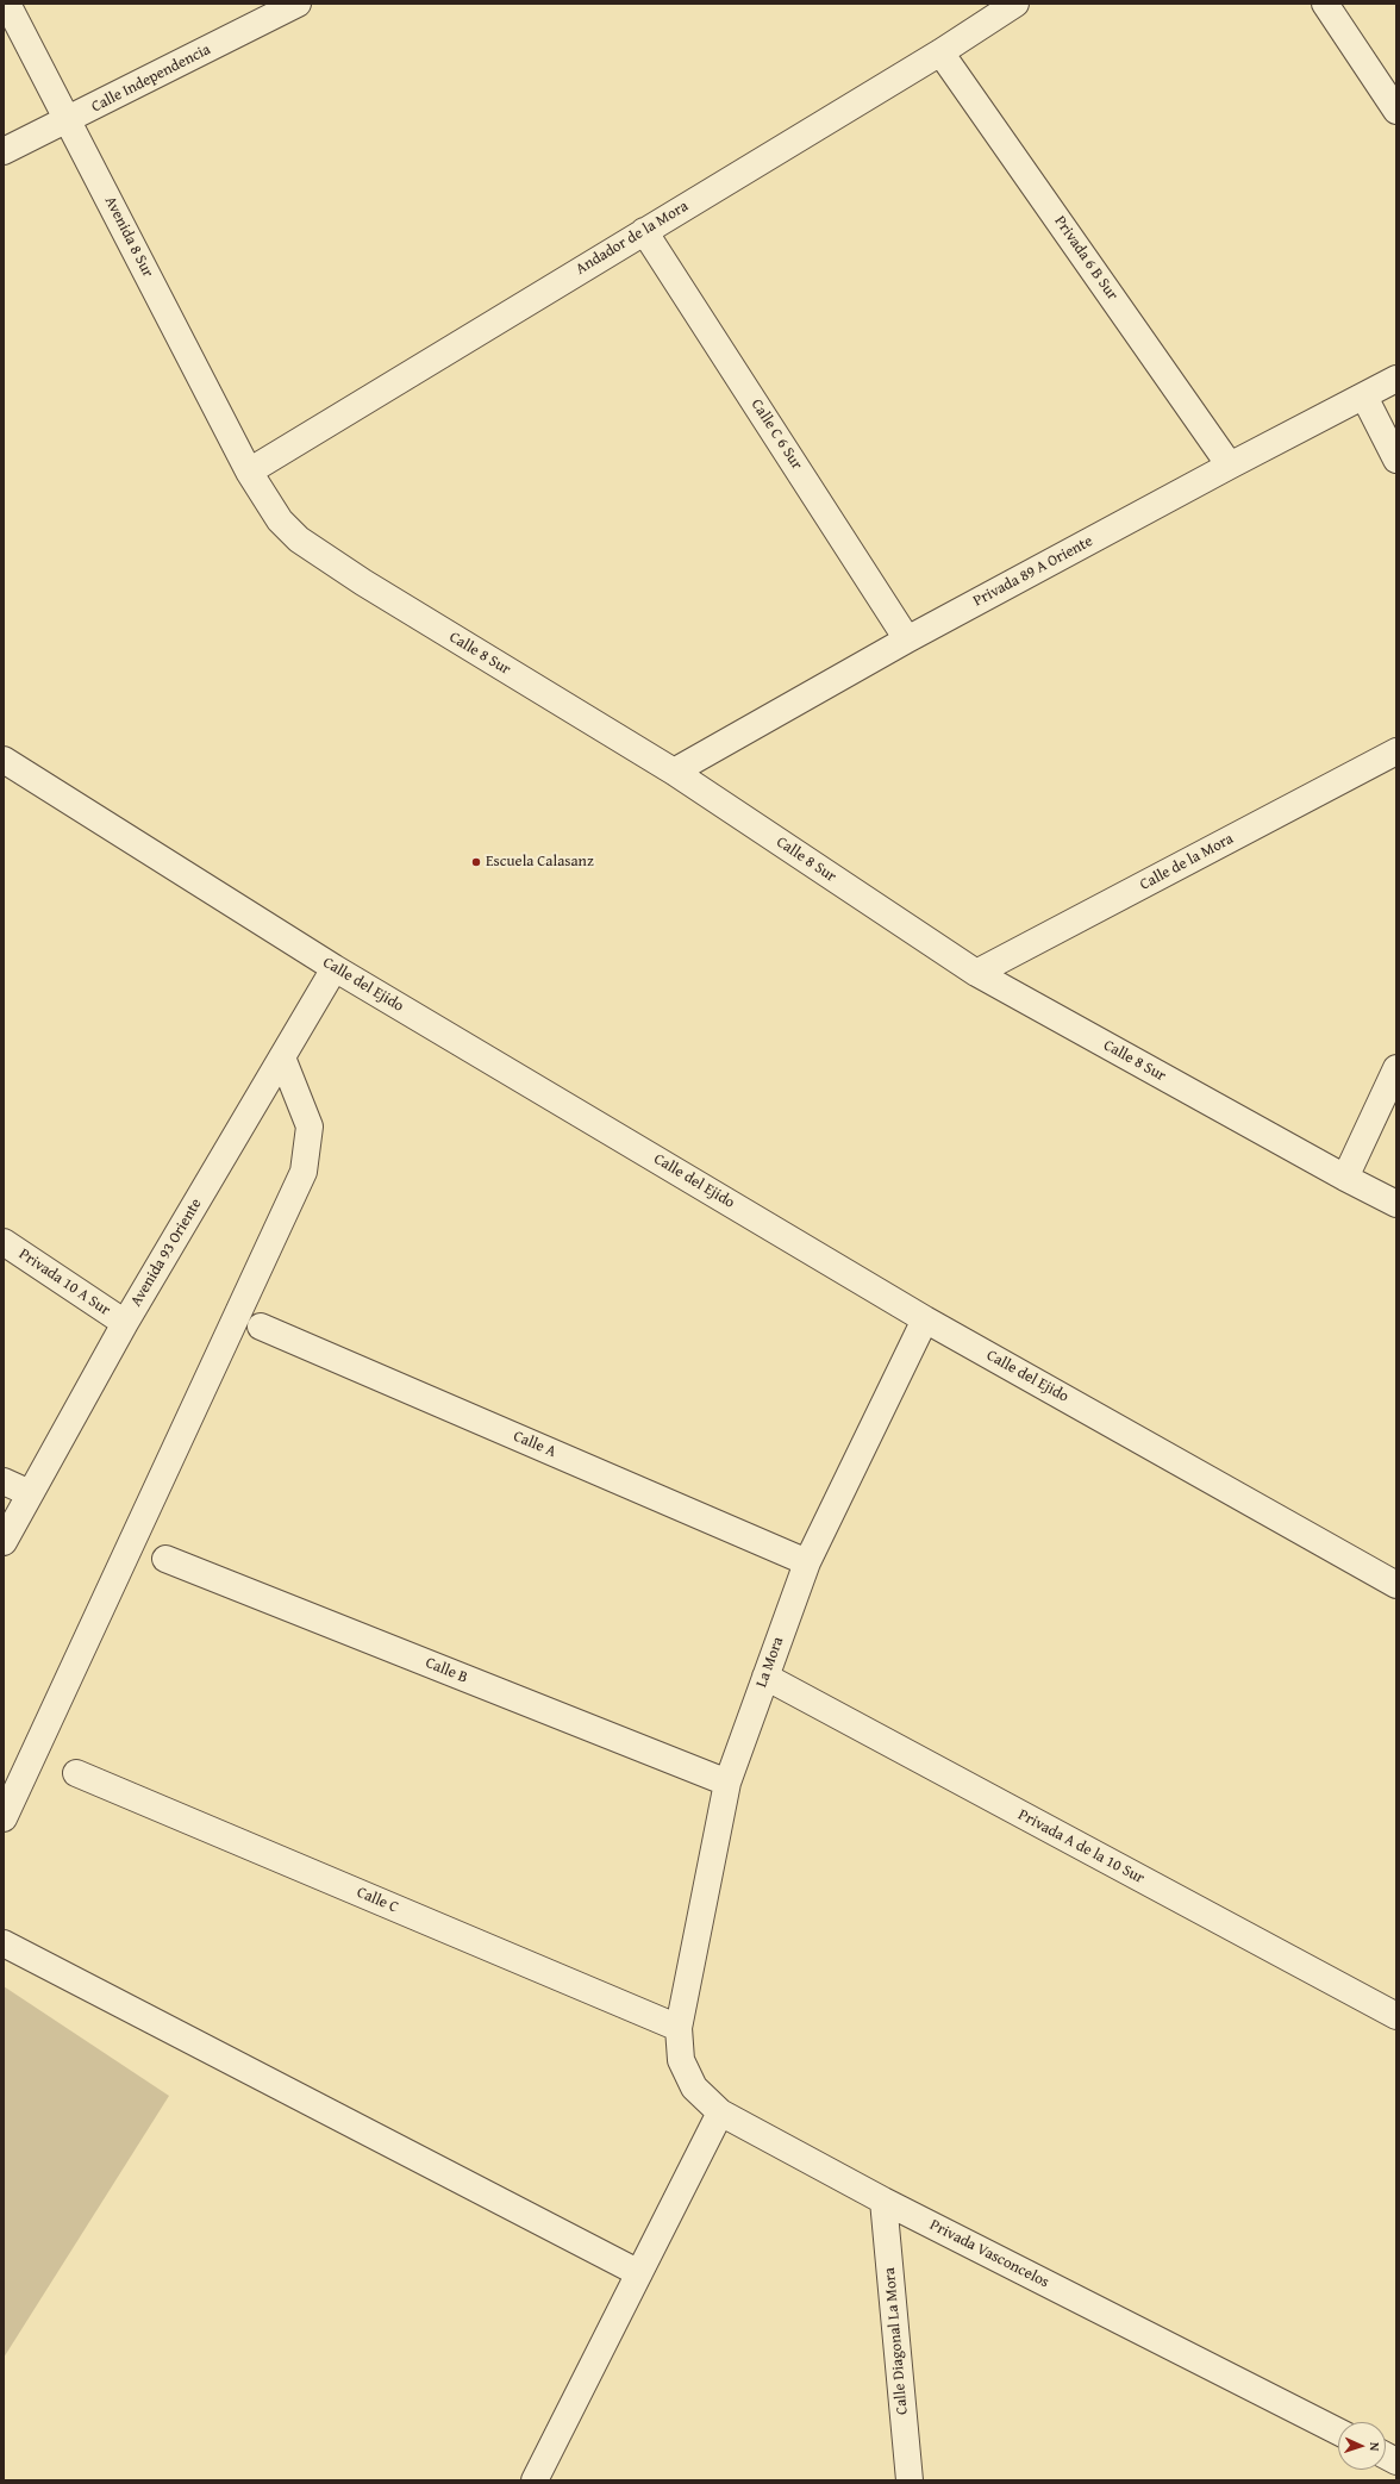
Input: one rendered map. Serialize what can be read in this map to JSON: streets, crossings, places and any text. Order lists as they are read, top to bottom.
{
  "streets": {
    "street": [
      "Calle Independencia",
      "Avenida 8 Sur",
      "Andador de la Mora",
      "Privada 6 B Sur",
      "Calle C 6 Sur",
      "Privada 89 A Oriente",
      "Calle 8 Sur",
      "Calle de la Mora",
      "Calle del Ejido",
      "Avenida 93 Oriente",
      "Privada 10 A Sur",
      "Calle A",
      "La Mora",
      "Calle B",
      "Privada A de la 10 Sur",
      "Calle C",
      "Privada Vasconcelos",
      "Calle Diagonal La Mora"
    ]
  },
  "crossings": [
    ["Calle Independencia", "Avenida 8 Sur"],
    ["Avenida 8 Sur", "Andador de la Mora"],
    ["Avenida 8 Sur", "Calle 8 Sur"],
    ["Andador de la Mora", "Privada 6 B Sur"],
    ["Andador de la Mora", "Calle C 6 Sur"],
    ["Andador de la Mora", "Calle 8 Sur"],
    ["Privada 6 B Sur", "Privada 89 A Oriente"],
    ["Calle C 6 Sur", "Privada 89 A Oriente"],
    ["Privada 89 A Oriente", "Calle 8 Sur"],
    ["Calle 8 Sur", "Calle de la Mora"],
    ["Calle del Ejido", "Avenida 93 Oriente"],
    ["Calle del Ejido", "La Mora"],
    ["Avenida 93 Oriente", "Privada 10 A Sur"],
    ["Calle A", "La Mora"],
    ["La Mora", "Calle B"],
    ["La Mora", "Privada A de la 10 Sur"],
    ["La Mora", "Calle C"],
    ["La Mora", "Privada Vasconcelos"],
    ["Calle C", "Privada Vasconcelos"],
    ["Privada Vasconcelos", "Calle Diagonal La Mora"]
  ],
  "places": ["Escuela Calasanz"],
  "north": "right"
}
